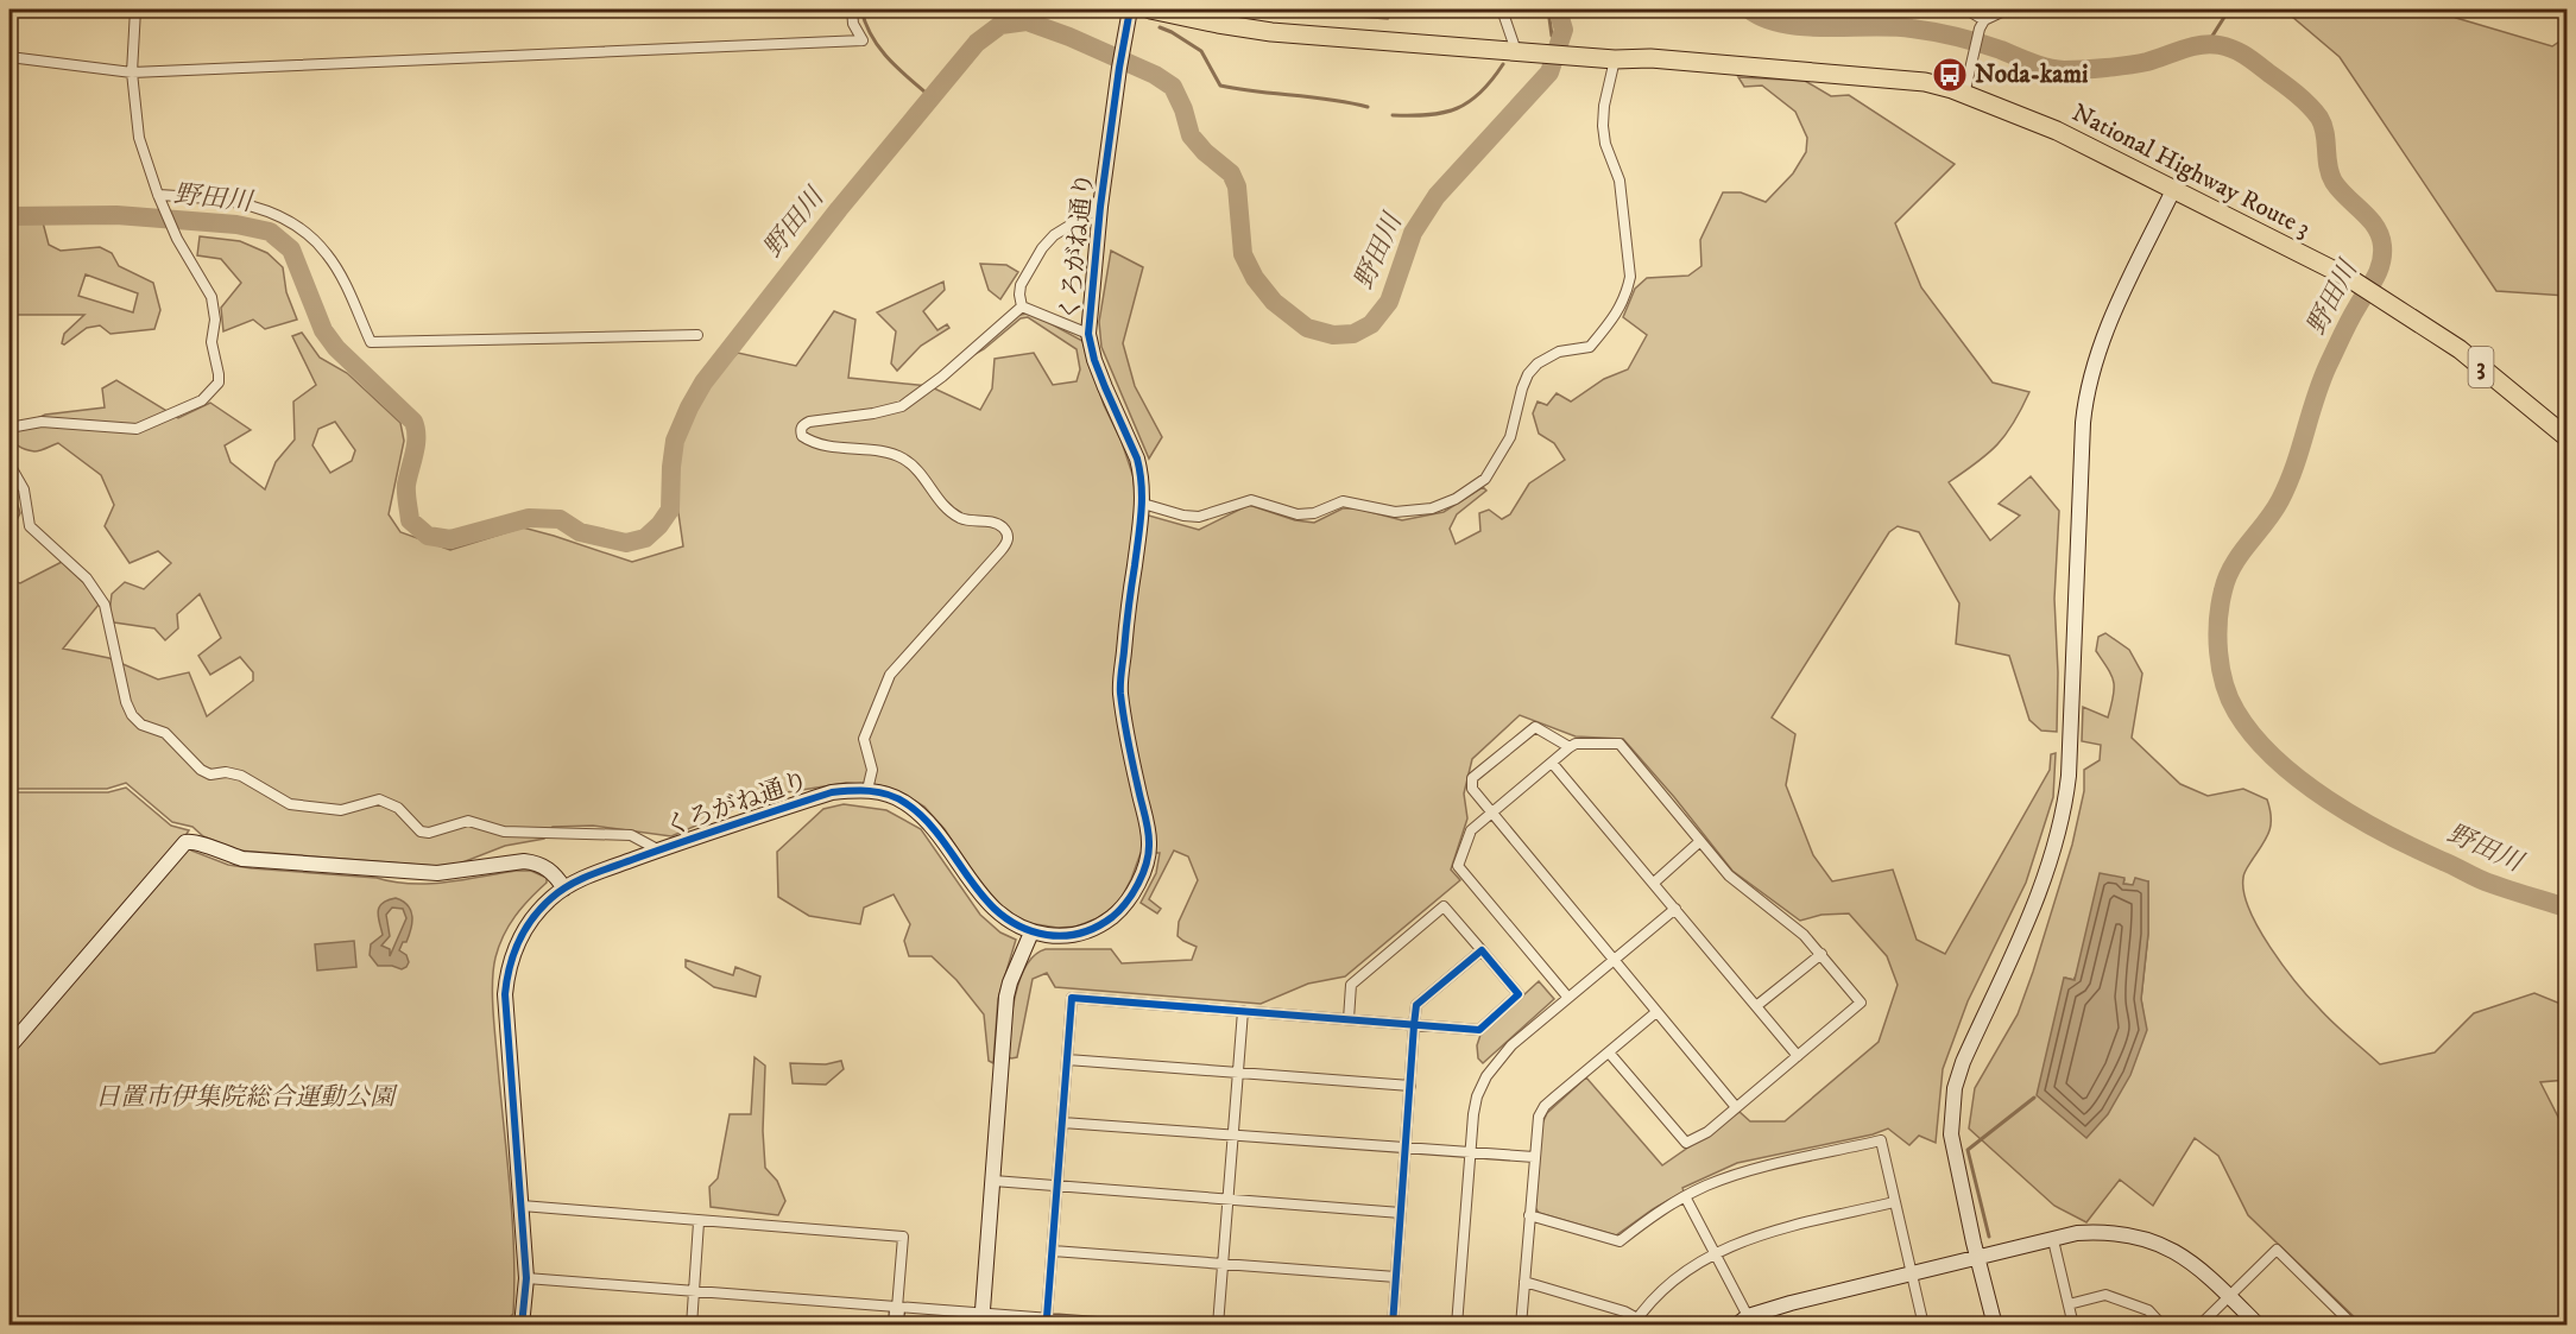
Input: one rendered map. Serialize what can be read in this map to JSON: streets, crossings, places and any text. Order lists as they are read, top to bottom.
{
  "streets": {
    "highway": ["National Highway Route 3", "3"],
    "street": ["くろがね通り"]
  },
  "water": ["野田川"],
  "parks": ["日置市伊集院総合運動公園"],
  "places": {
    "bus stop": ["Noda-kami"]
  }
}
